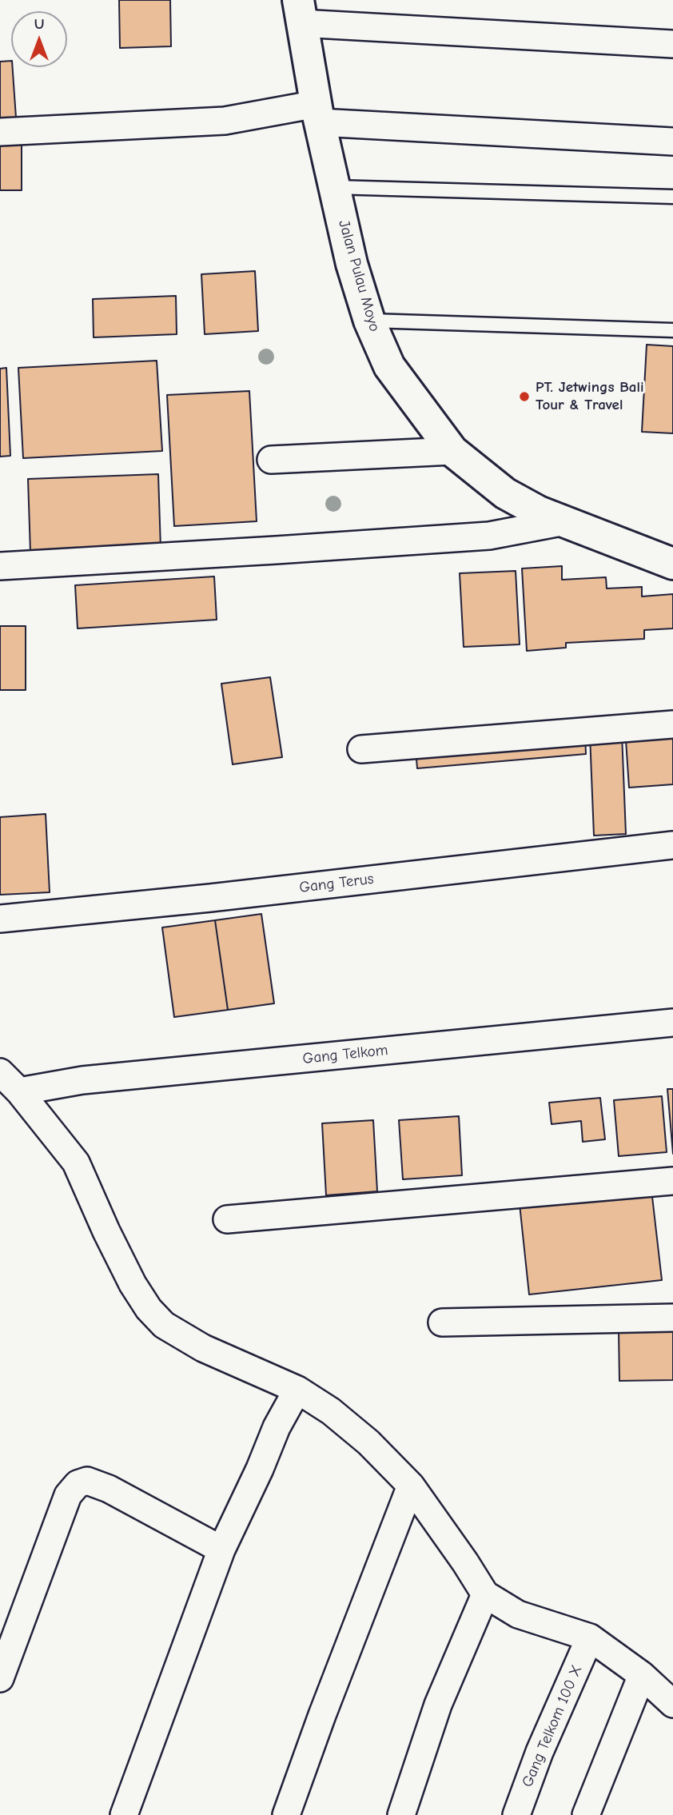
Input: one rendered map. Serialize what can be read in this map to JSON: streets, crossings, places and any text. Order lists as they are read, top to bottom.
{
  "streets": {
    "street": [
      "Jalan Pulau Moyo",
      "Gang Terus",
      "Gang Telkom",
      "Gang Telkom 100 X"
    ]
  },
  "places": ["PT. Jetwings Bali Tour & Travel"],
  "north": "top"
}
